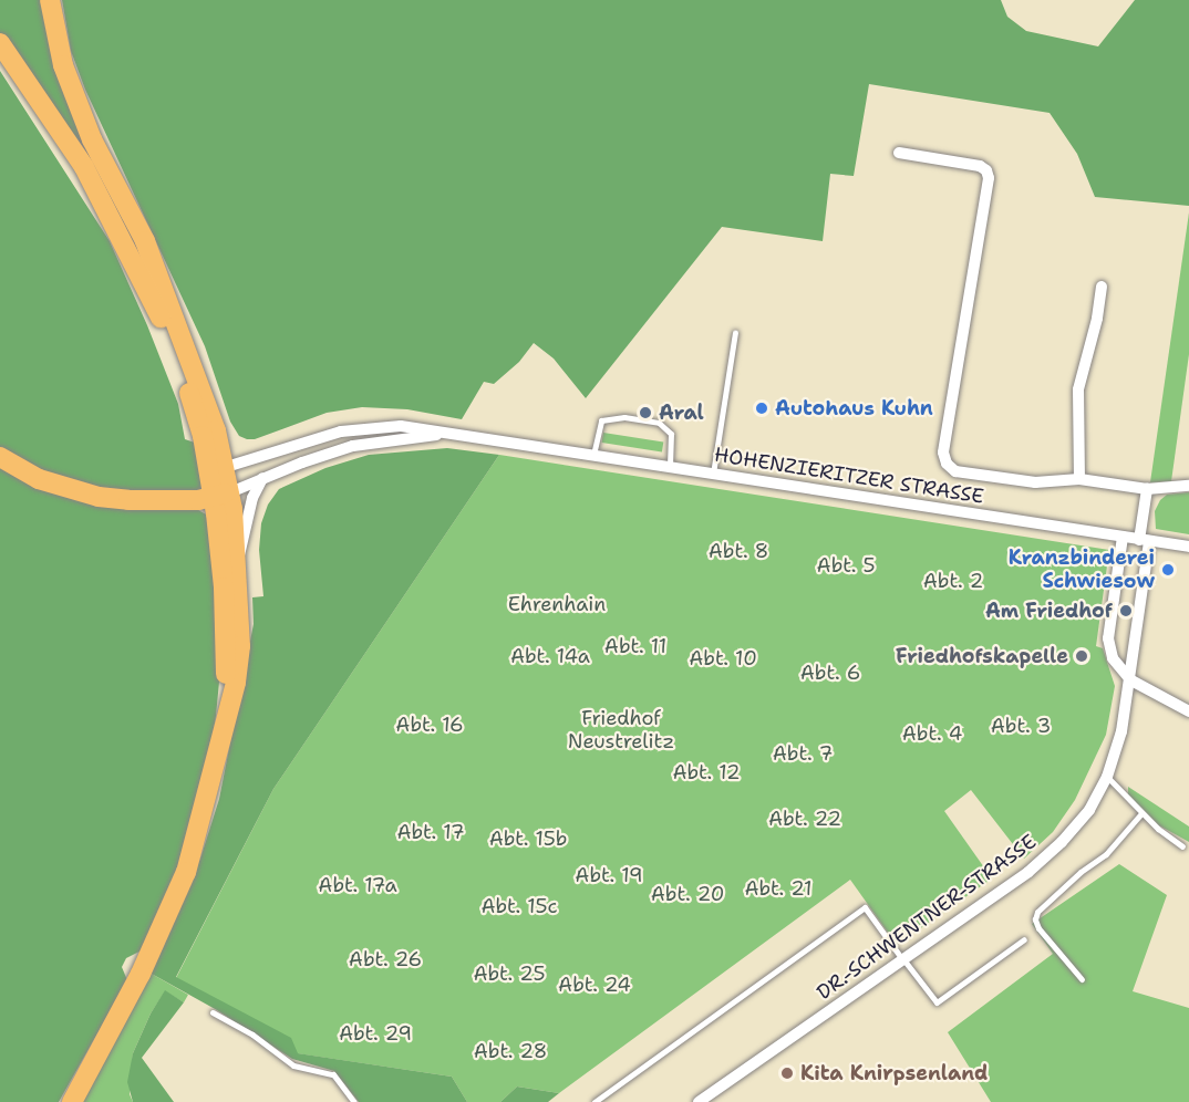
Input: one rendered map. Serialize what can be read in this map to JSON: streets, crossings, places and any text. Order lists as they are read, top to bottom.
{
  "streets": {
    "street": ["HOHENZIERITZER STRASSE", "DR.-SCHWENTNER-STRASSE"]
  },
  "crossings": [
    ["HOHENZIERITZER STRASSE", "DR.-SCHWENTNER-STRASSE"]
  ],
  "parks": [
    "Abt. 8",
    "Abt. 5",
    "Abt. 2",
    "Ehrenhain",
    "Abt. 11",
    "Abt. 14a",
    "Abt. 10",
    "Abt. 6",
    "Friedhof Neustrelitz",
    "Abt. 16",
    "Abt. 3",
    "Abt. 4",
    "Abt. 7",
    "Abt. 12",
    "Abt. 22",
    "Abt. 17",
    "Abt. 15b",
    "Abt. 19",
    "Abt. 17a",
    "Abt. 21",
    "Abt. 20",
    "Abt. 15c",
    "Abt. 26",
    "Abt. 25",
    "Abt. 24",
    "Abt. 29",
    "Abt. 28"
  ],
  "places": [
    "Autohaus Kuhn",
    "Aral",
    "Kranzbinderei Schwiesow",
    "Am Friedhof",
    "Friedhofskapelle",
    "Kita Knirpsenland"
  ]
}
